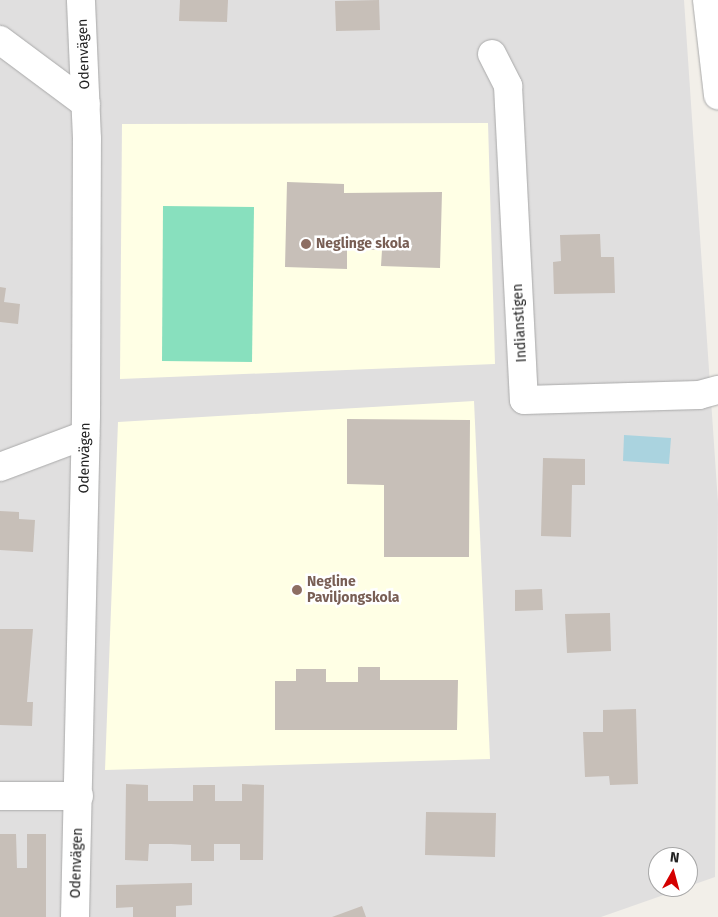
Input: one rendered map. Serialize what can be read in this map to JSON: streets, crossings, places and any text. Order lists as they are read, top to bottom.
{
  "streets": {
    "street": ["Odenvägen", "Indianstigen"]
  },
  "places": ["Neglinge skola", "Negline Paviljongskola"],
  "north": "top"
}
